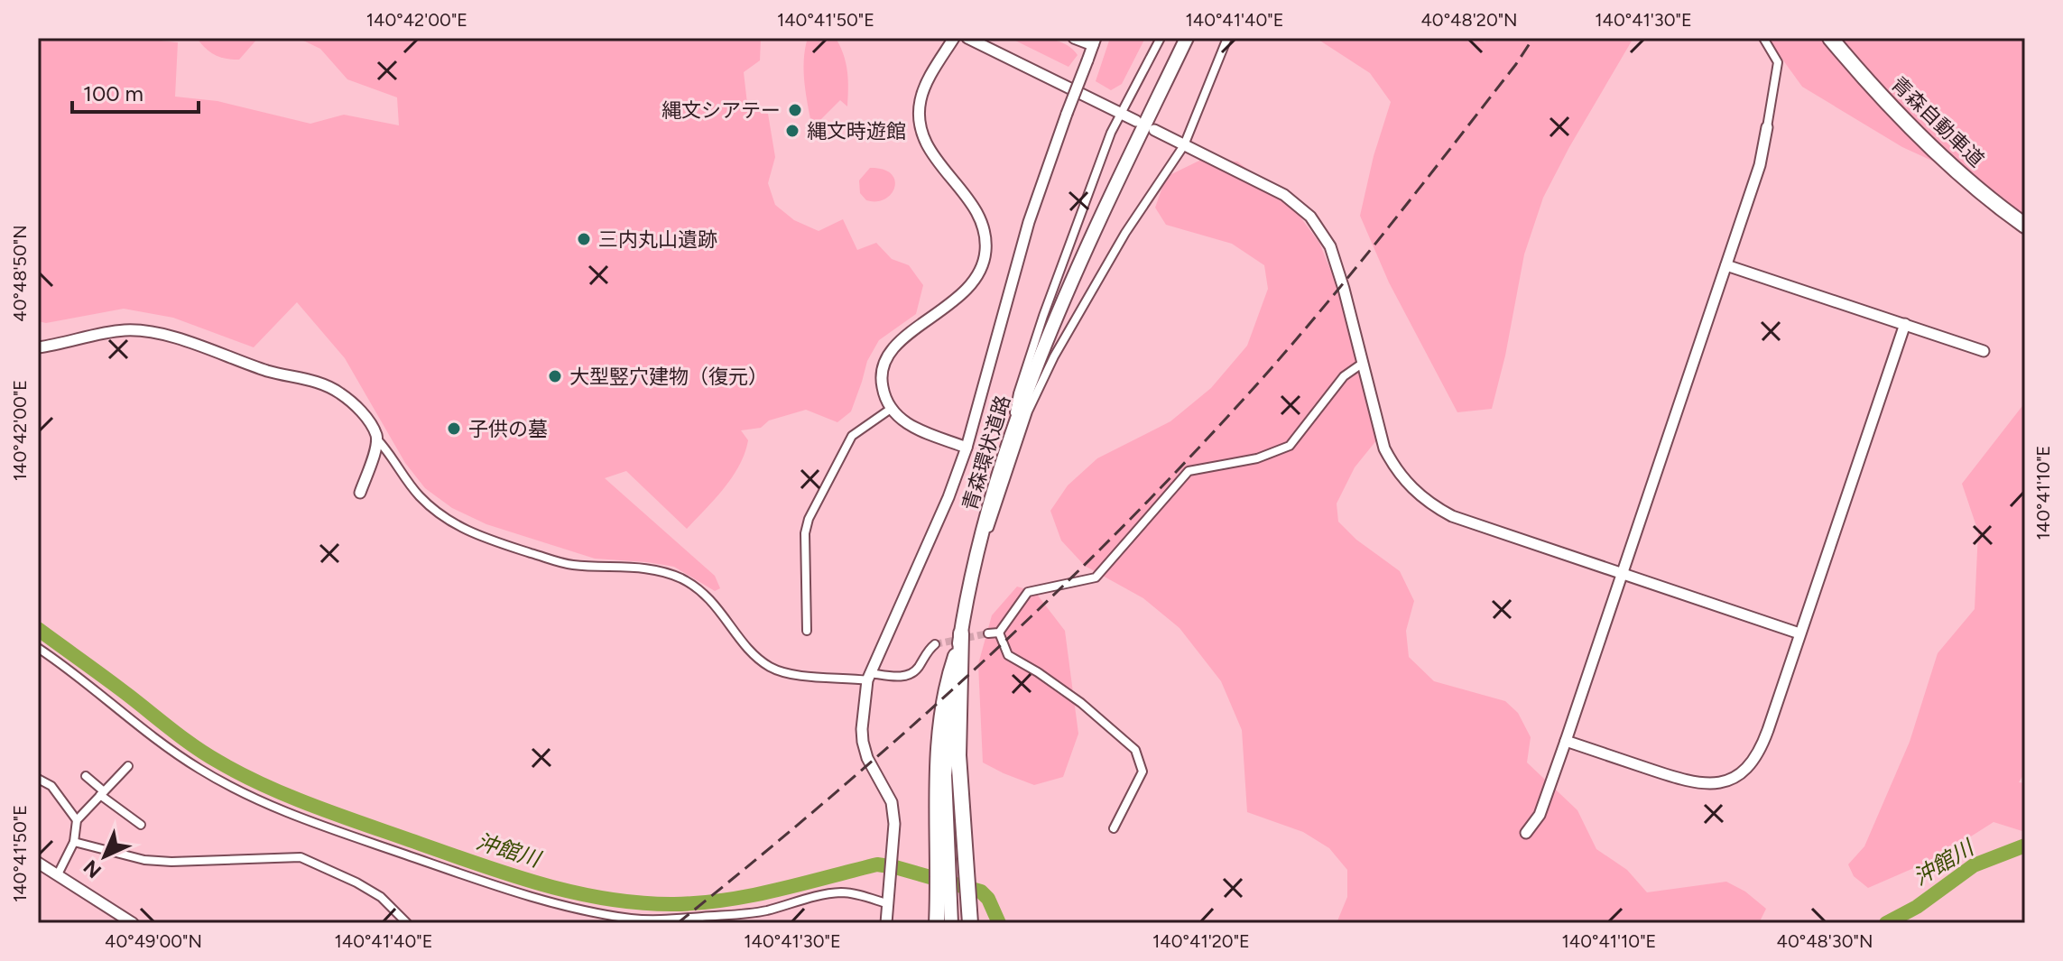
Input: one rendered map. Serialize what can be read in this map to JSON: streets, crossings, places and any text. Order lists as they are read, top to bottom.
{
  "streets": {
    "highway": ["青森自動車道", "青森環状道路"]
  },
  "water": ["沖館川"],
  "places": [
    "縄文シアテー",
    "縄文時遊館",
    "三内丸山遺跡",
    "大型竪穴建物（復元）",
    "子供の墓"
  ],
  "scale_bar": "100 m",
  "north": "bottom left",
  "coordinates": [
    "140°42'00\"E",
    "140°41'50\"E",
    "140°41'40\"E",
    "40°48'20\"N",
    "140°41'30\"E",
    "40°48'50\"N",
    "140°41'10\"E",
    "40°49'00\"N",
    "140°41'20\"E",
    "40°48'30\"N"
  ]
}
